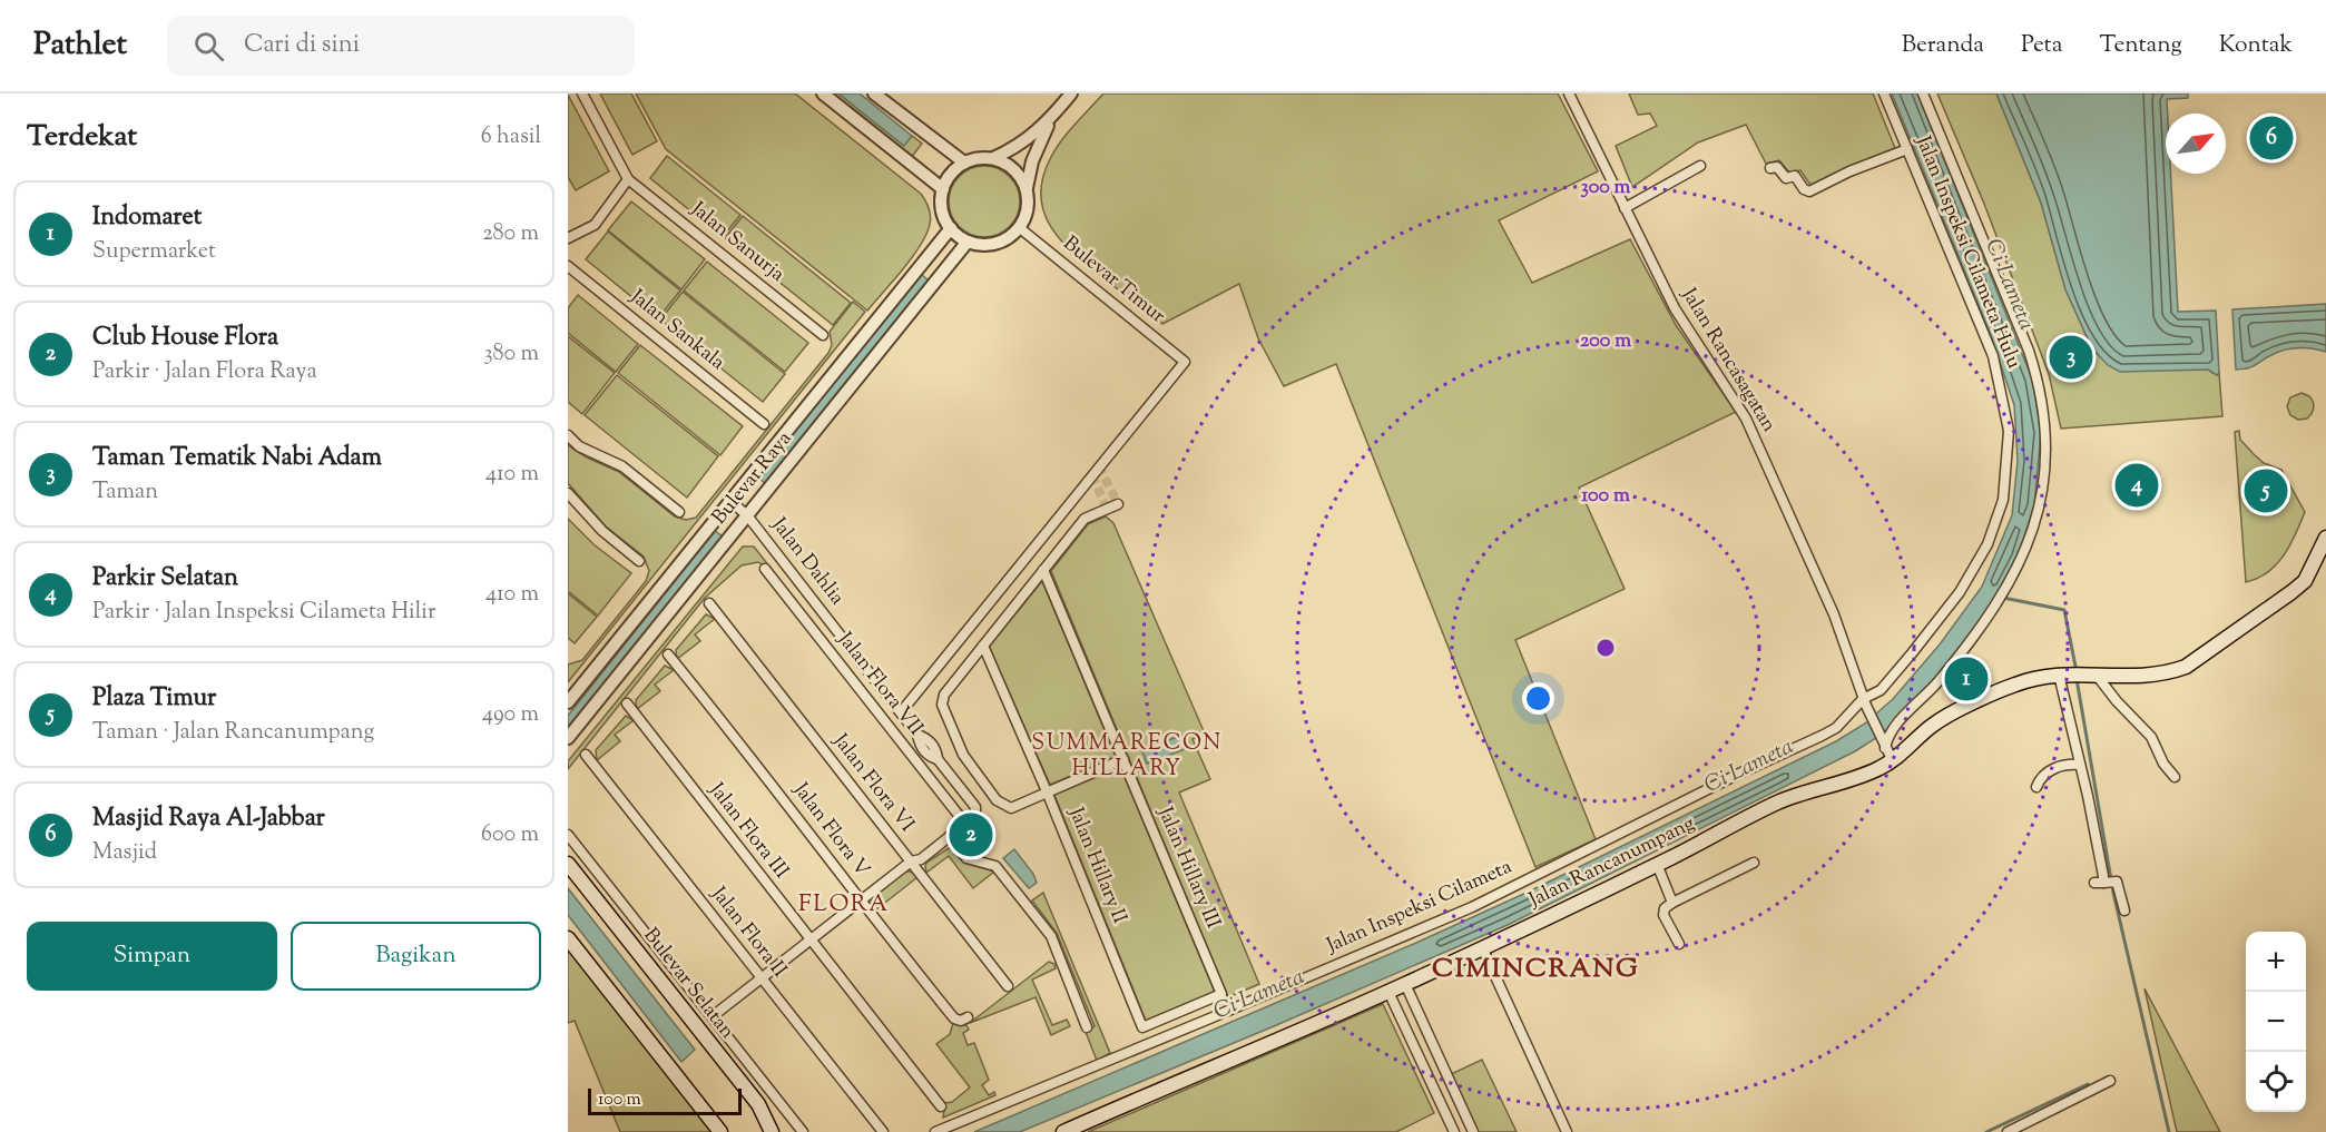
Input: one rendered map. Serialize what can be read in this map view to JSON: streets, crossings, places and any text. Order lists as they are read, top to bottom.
{
  "streets": {
    "main road": ["Jalan Rancanumpang", "Bulevar Selatan"],
    "street": [
      "Jalan Sanurja",
      "Jalan Inspeksi Cilameta Hulu",
      "Bulevar Timur",
      "Jalan Sankala",
      "Jalan Rancasagatan",
      "Bulevar Raya",
      "Jalan Dahlia",
      "Jalan Flora VII",
      "Jalan Flora VI",
      "Jalan Flora V",
      "Jalan Flora III",
      "Jalan Hillary II",
      "Jalan Hillary III",
      "Jalan Inspeksi Cilameta",
      "Jalan Flora II"
    ]
  },
  "crossings": [
    ["Jalan Inspeksi Cilameta Hulu", "Jalan Rancasagatan"],
    ["Jalan Inspeksi Cilameta Hulu", "Jalan Inspeksi Cilameta"],
    ["Bulevar Timur", "Bulevar Raya"],
    ["Bulevar Timur", "Jalan Dahlia"],
    ["Jalan Rancasagatan", "Jalan Rancanumpang"],
    ["Jalan Rancasagatan", "Jalan Inspeksi Cilameta"],
    ["Bulevar Raya", "Jalan Dahlia"],
    ["Jalan Dahlia", "Jalan Flora VII"],
    ["Jalan Hillary II", "Jalan Hillary III"]
  ],
  "districts": ["SUMMARECON HILLARY", "FLORA", "CIMINCRANG"],
  "water": ["Ci Lameta"],
  "scale_bar": "100 m",
  "north": "top right",
  "page": {
    "header": "Pathlet",
    "search": "Cari di sini",
    "nav": [
      "Beranda",
      "Peta",
      "Tentang",
      "Kontak"
    ],
    "heading": ["Terdekat", "6 hasil"],
    "pins": [
      "6",
      "3",
      "4",
      "5",
      "1",
      "2"
    ],
    "list": [
      {
        "mark": "1",
        "name": "Indomaret",
        "note": "Supermarket",
        "value": "280 m"
      },
      {
        "mark": "2",
        "name": "Club House Flora",
        "note": "Parkir · Jalan Flora Raya",
        "value": "380 m"
      },
      {
        "mark": "3",
        "name": "Taman Tematik Nabi Adam",
        "note": "Taman",
        "value": "410 m"
      },
      {
        "mark": "4",
        "name": "Parkir Selatan",
        "note": "Parkir · Jalan Inspeksi Cilameta Hilir",
        "value": "410 m"
      },
      {
        "mark": "5",
        "name": "Plaza Timur",
        "note": "Taman · Jalan Rancanumpang",
        "value": "490 m"
      },
      {
        "mark": "6",
        "name": "Masjid Raya Al-Jabbar",
        "note": "Masjid",
        "value": "600 m"
      }
    ],
    "buttons": ["Simpan", "Bagikan"],
    "map_buttons": ["+", "−"],
    "scale": "100 m"
  },
  "rings": ["300 m", "200 m", "100 m"]
}
